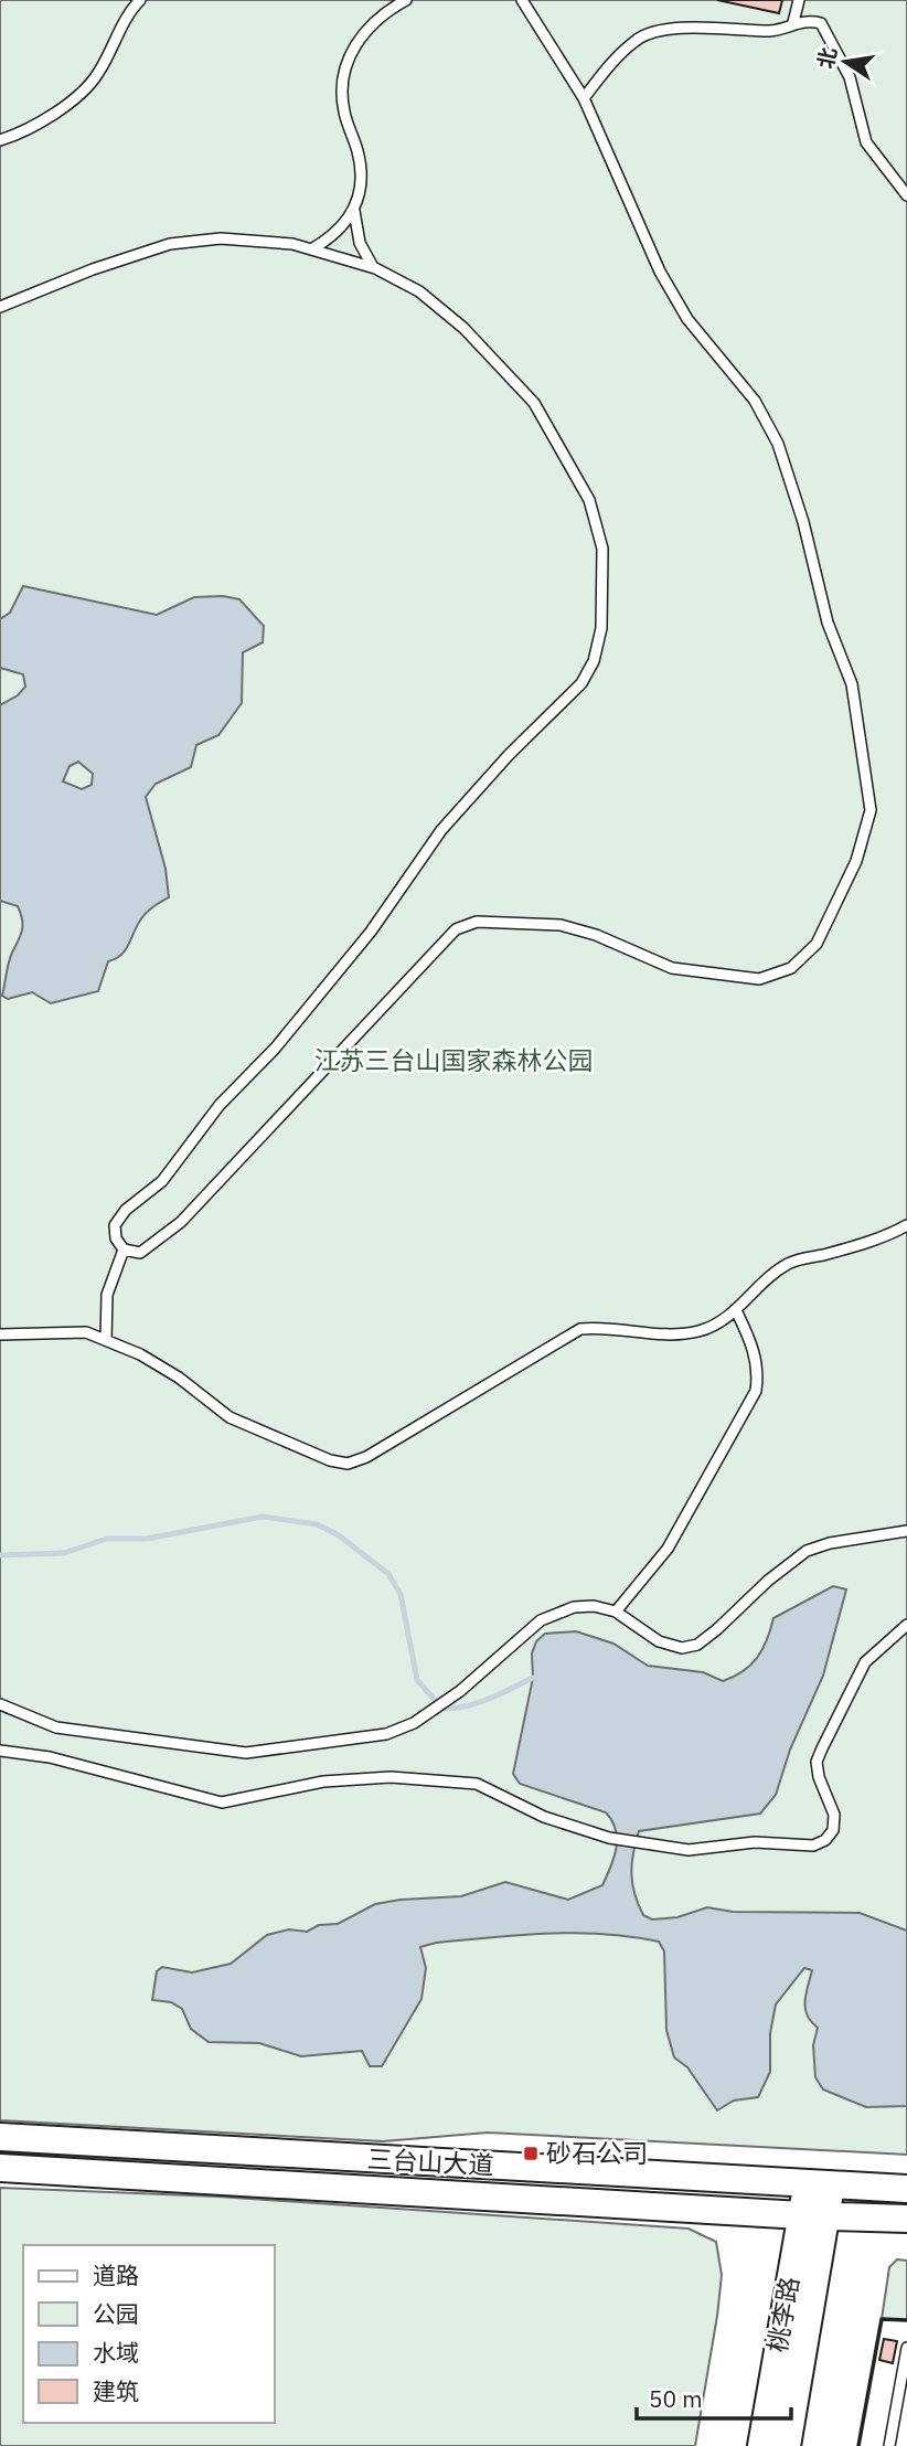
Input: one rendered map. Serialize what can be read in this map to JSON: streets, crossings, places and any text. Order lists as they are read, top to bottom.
{
  "streets": {
    "main road": ["三台山大道", "桃李路"]
  },
  "crossings": [
    ["三台山大道", "桃李路"]
  ],
  "parks": ["江苏三台山国家森林公园"],
  "places": {
    "transit": ["砂石公司"]
  },
  "legend": [
    "道路",
    "公园",
    "水域",
    "建筑"
  ],
  "scale_bar": "50 m",
  "north": "left"
}
